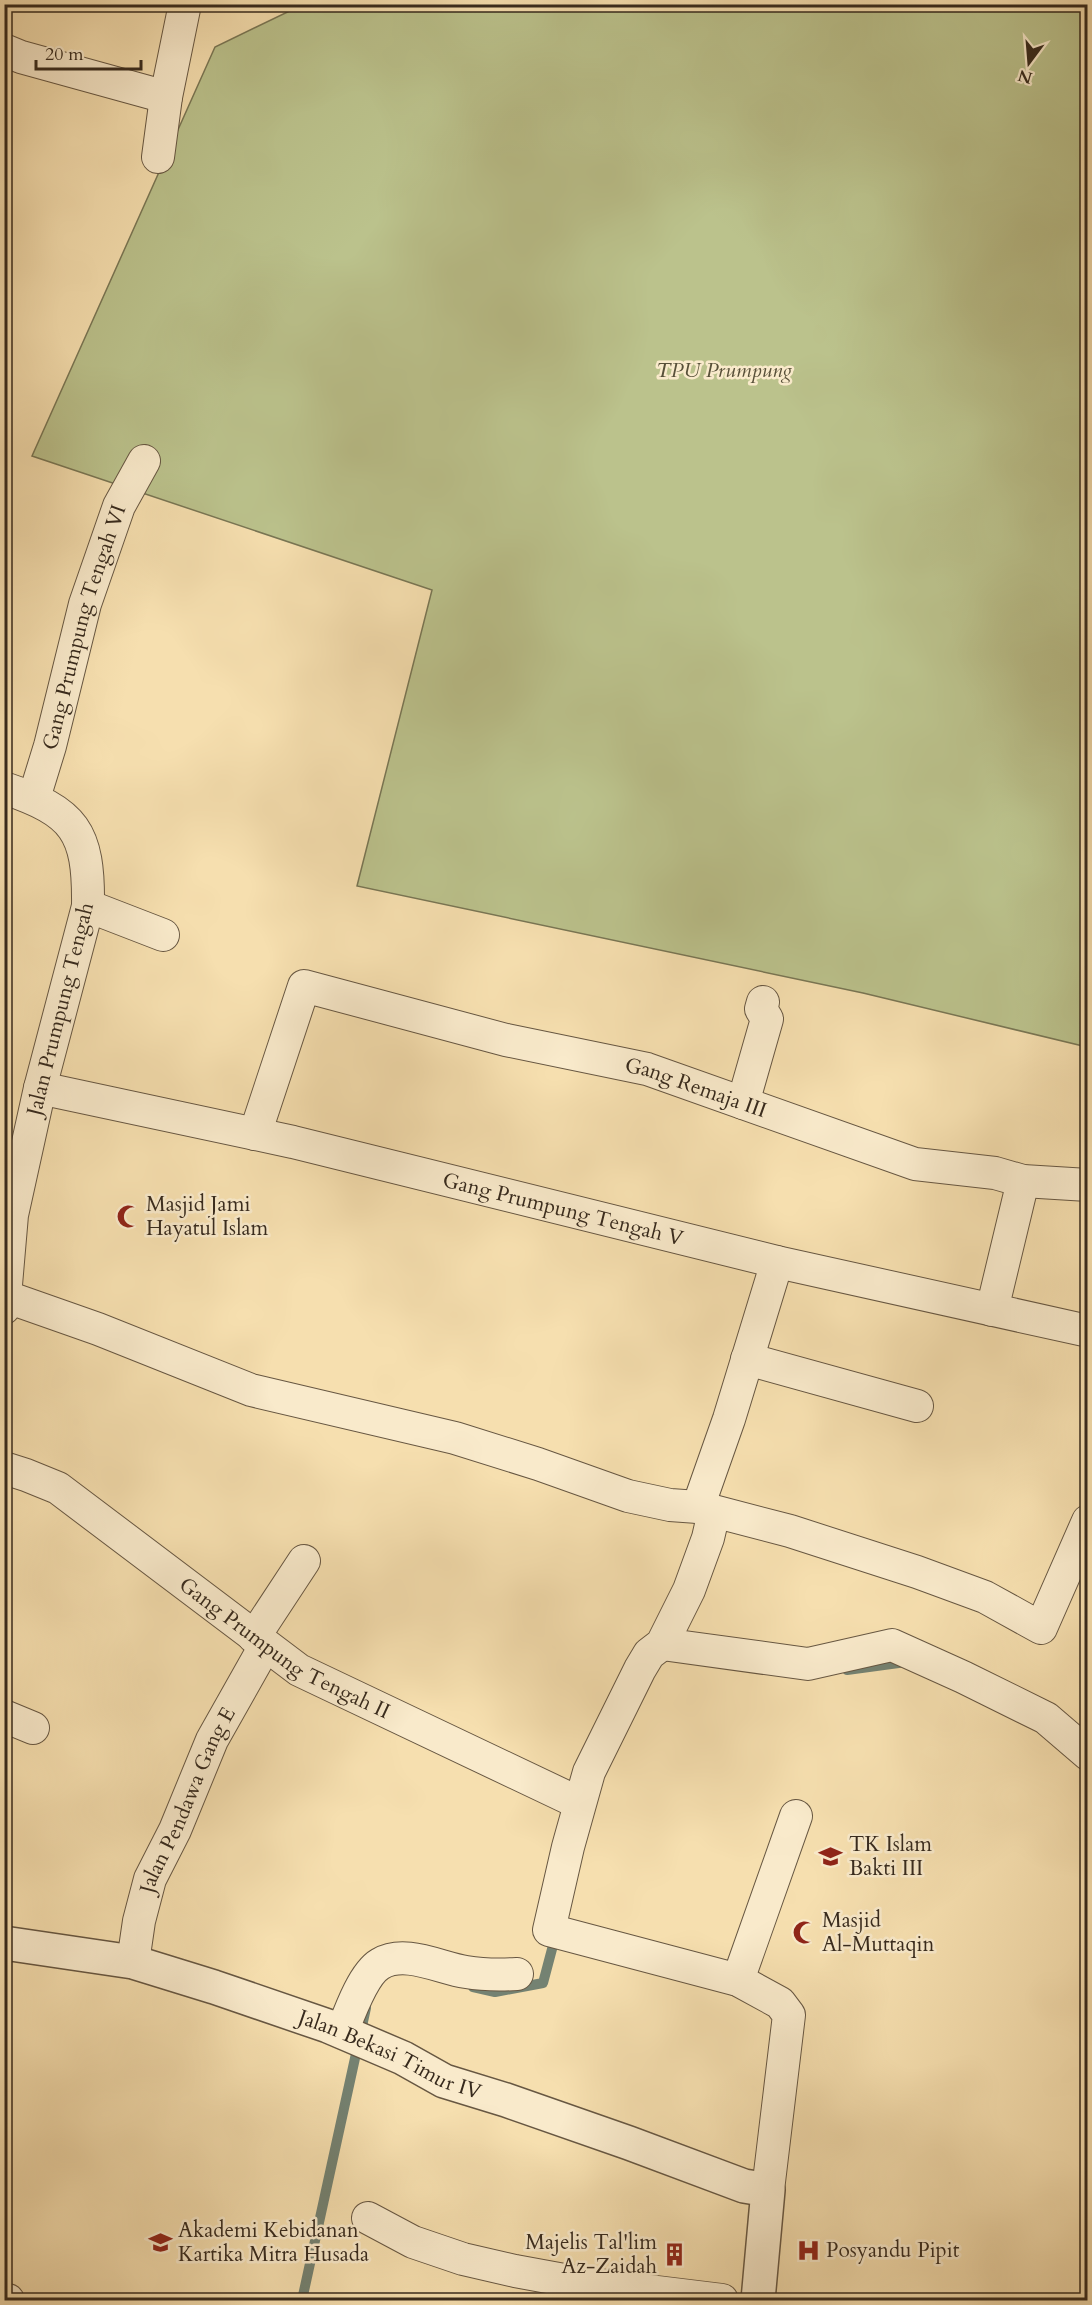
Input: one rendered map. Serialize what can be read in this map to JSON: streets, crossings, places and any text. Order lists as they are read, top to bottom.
{
  "streets": {
    "street": [
      "Gang Prumpung Tengah VI",
      "Jalan Prumpung Tengah",
      "Gang Remaja III",
      "Gang Prumpung Tengah V",
      "Gang Prumpung Tengah II",
      "Jalan Pendawa Gang E",
      "Jalan Bekasi Timur IV"
    ]
  },
  "crossings": [
    ["Gang Prumpung Tengah VI", "Jalan Prumpung Tengah"],
    ["Jalan Prumpung Tengah", "Gang Prumpung Tengah V"],
    ["Gang Remaja III", "Gang Prumpung Tengah V"],
    ["Gang Prumpung Tengah II", "Jalan Pendawa Gang E"],
    ["Jalan Pendawa Gang E", "Jalan Bekasi Timur IV"]
  ],
  "parks": ["TPU Prumpung"],
  "places": {
    "mosque": ["Masjid Jami Hayatul Islam", "Masjid Al-Muttaqin"],
    "school or university": ["TK Islam Bakti III", "Akademi Kebidanan Kartika Mitra Husada"],
    "hospital": ["Posyandu Pipit"],
    "building": ["Majelis Tal'lim Az-Zaidah"]
  },
  "scale_bar": "20 m",
  "north": "bottom"
}
